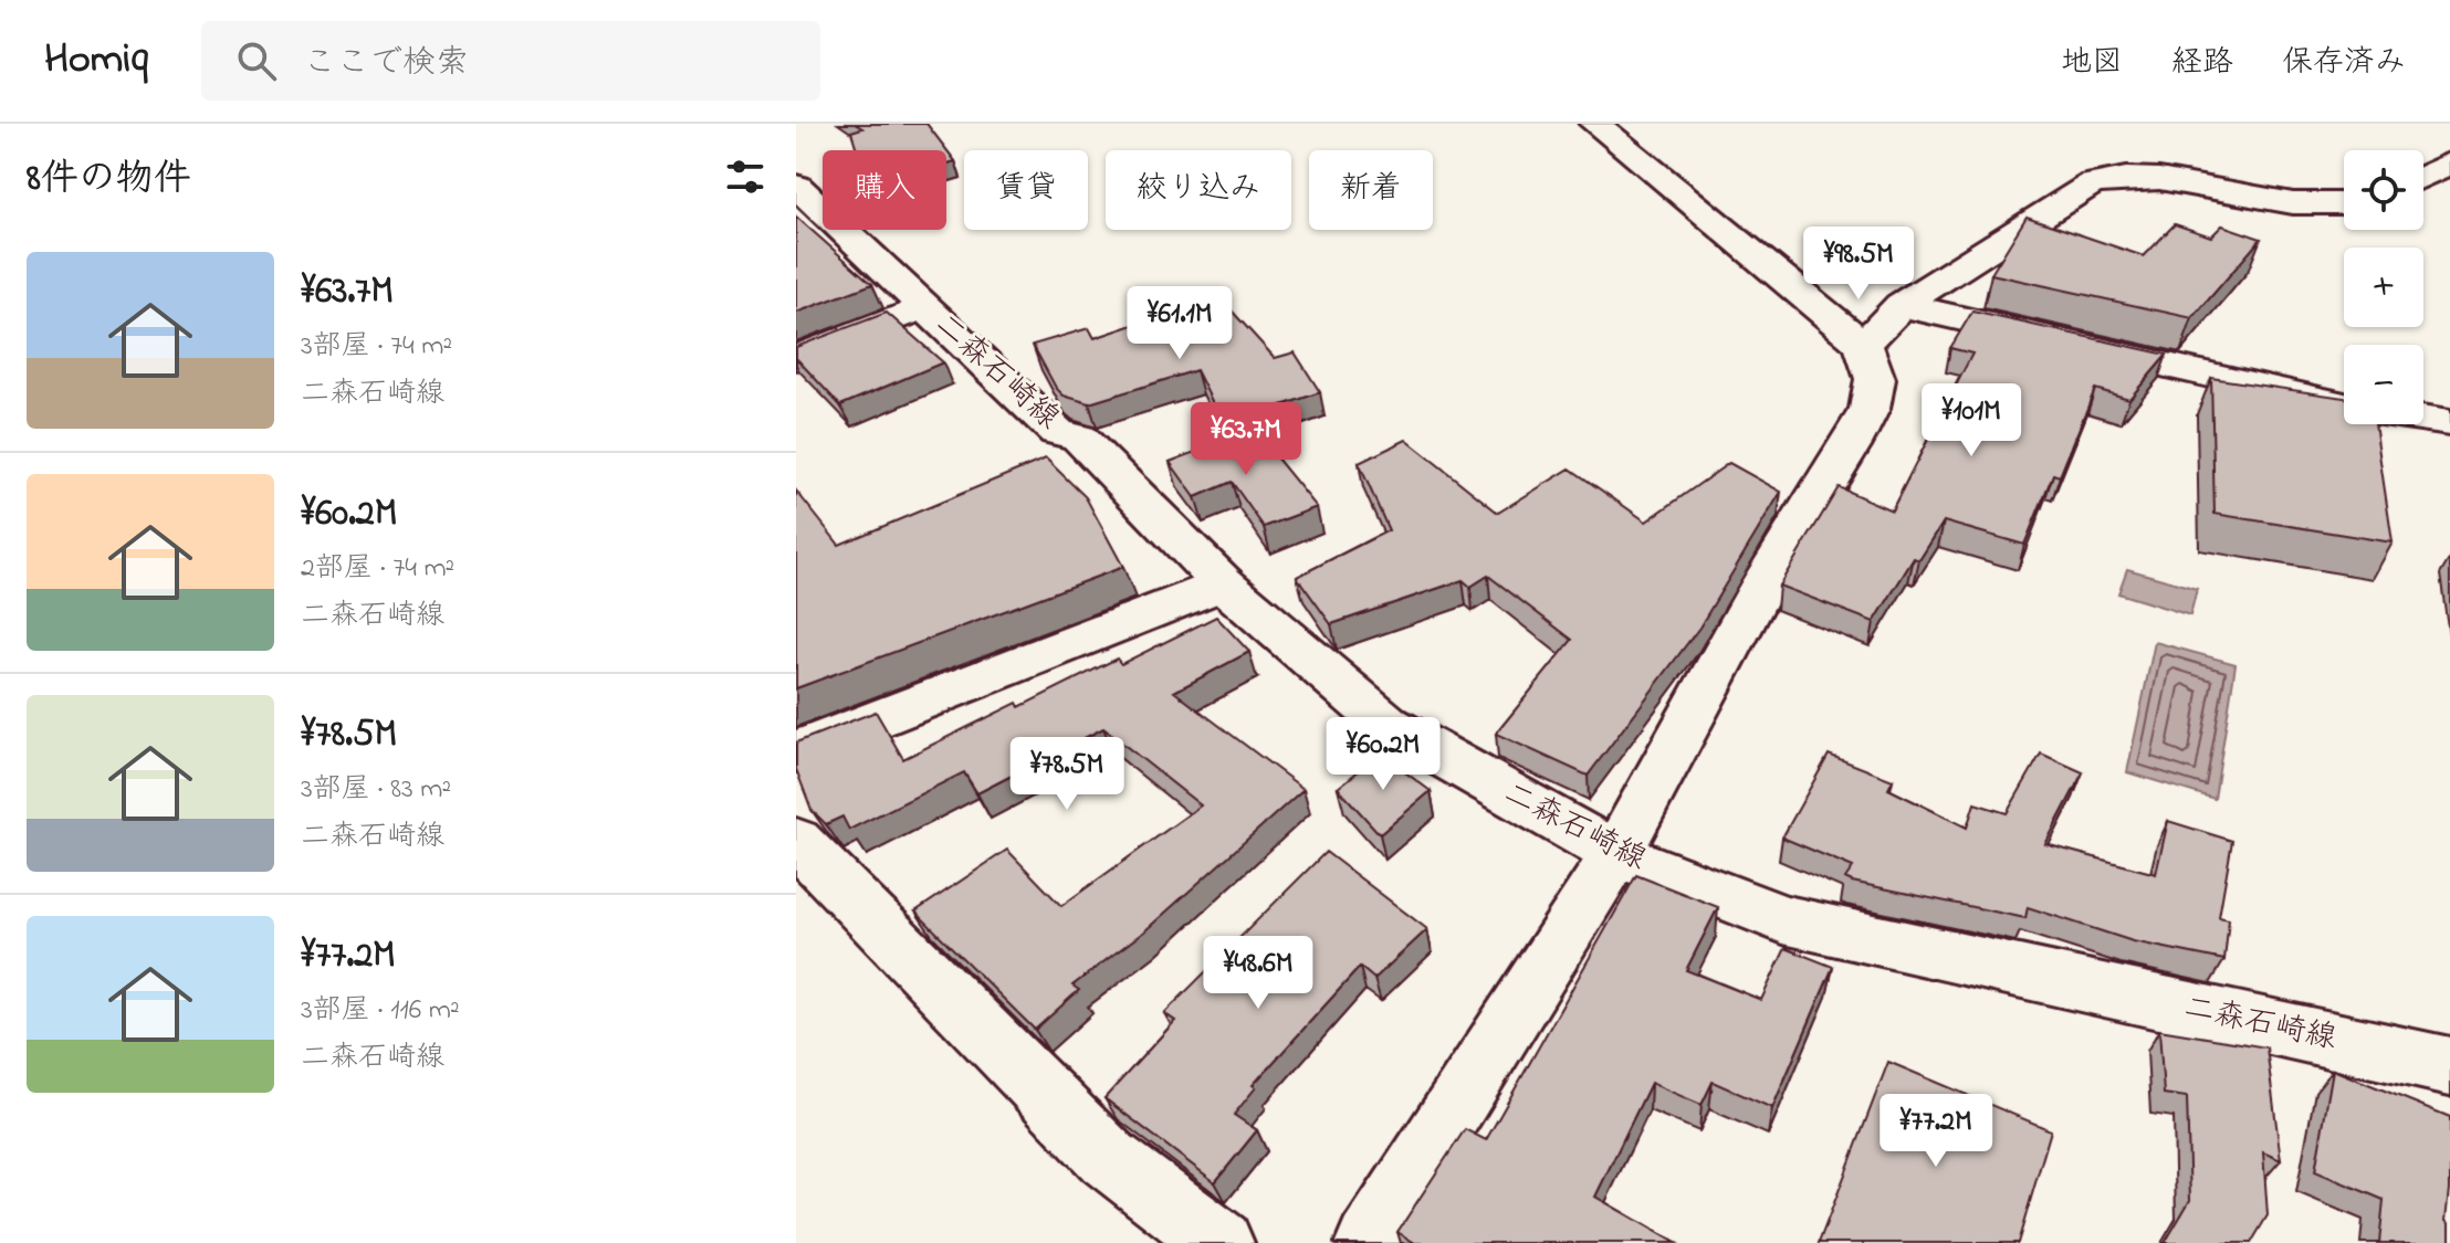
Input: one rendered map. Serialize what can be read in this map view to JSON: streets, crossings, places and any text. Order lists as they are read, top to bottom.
{
  "streets": {
    "street": ["二森石崎線"]
  },
  "page": {
    "header": "Homiq",
    "search": "ここで検索",
    "nav": ["地図", "経路", "保存済み"],
    "heading": "8件の物件",
    "map_buttons": ["+", "−"],
    "chip": [
      "購入",
      "賃貸",
      "絞り込み",
      "新着"
    ],
    "price": [
      "¥98.5M",
      "¥61.1M",
      "¥101M",
      "¥63.7M",
      "¥60.2M",
      "¥78.5M",
      "¥48.6M",
      "¥77.2M"
    ],
    "list": [
      {
        "name": "¥63.7M",
        "note": "3部屋 · 74 m² · 二森石崎線"
      },
      {
        "name": "¥60.2M",
        "note": "2部屋 · 74 m² · 二森石崎線"
      },
      {
        "name": "¥78.5M",
        "note": "3部屋 · 83 m² · 二森石崎線"
      },
      {
        "name": "¥77.2M",
        "note": "3部屋 · 116 m² · 二森石崎線"
      }
    ]
  }
}
